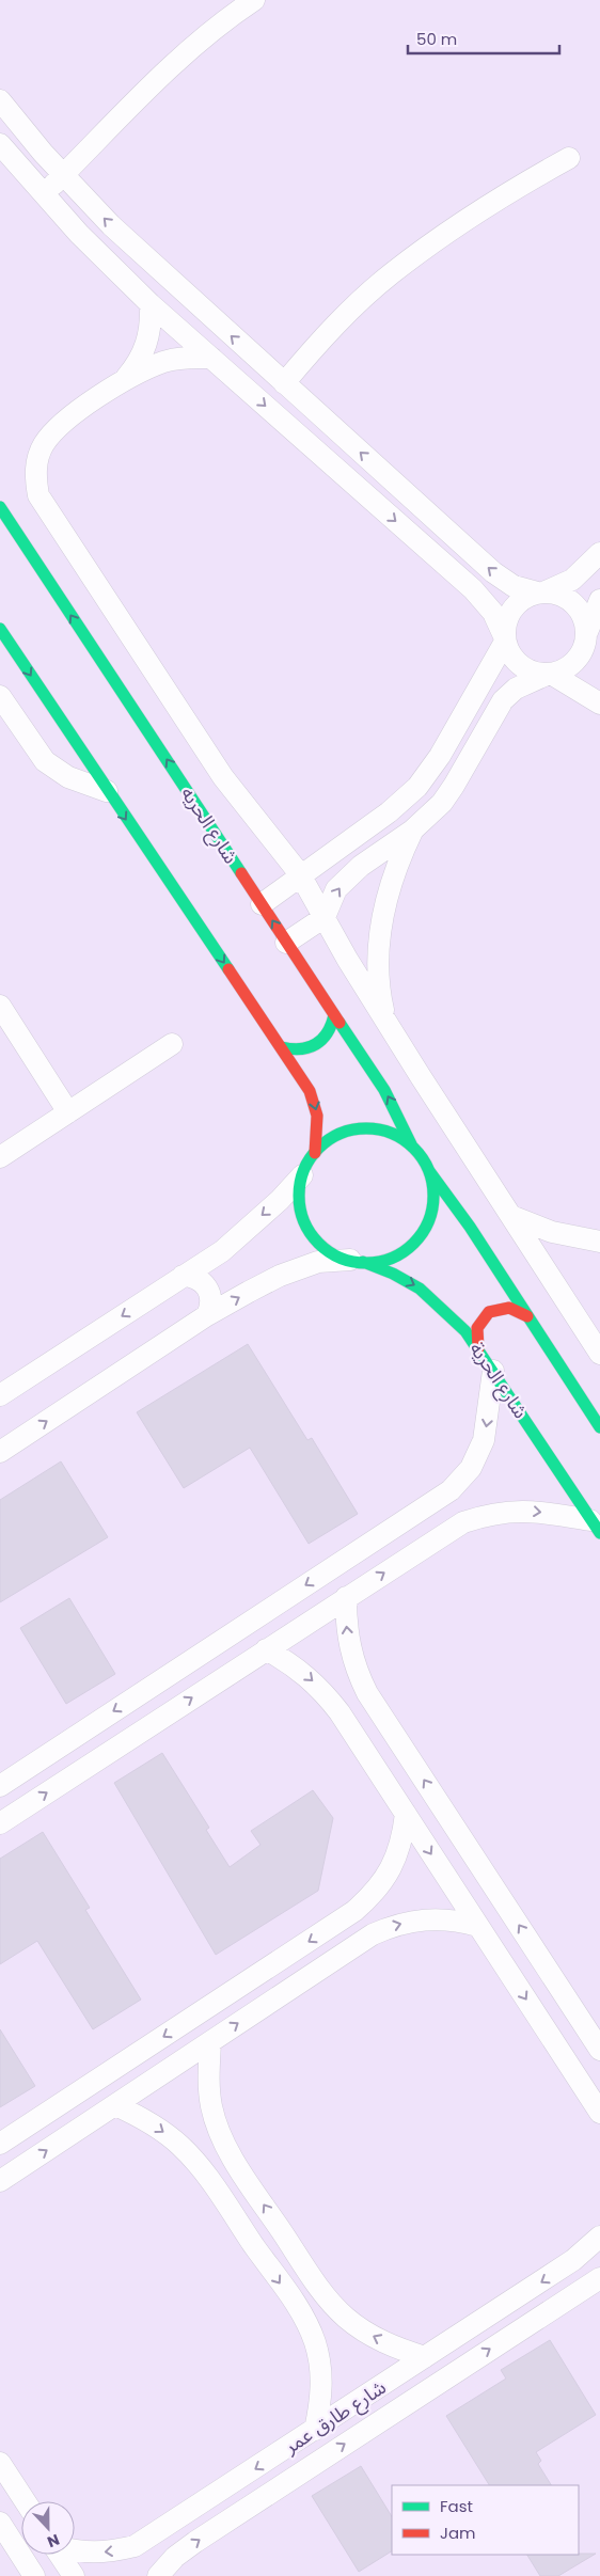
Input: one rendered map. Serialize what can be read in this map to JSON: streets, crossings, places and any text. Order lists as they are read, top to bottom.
{
  "streets": {
    "street": ["شارع الحريه", "شارع الحرية", "شارع طارق عمر"]
  },
  "crossings": [
    ["شارع الحريه", "شارع الحرية"]
  ],
  "legend": ["Fast", "Jam"],
  "scale_bar": "50 m",
  "north": "bottom"
}
